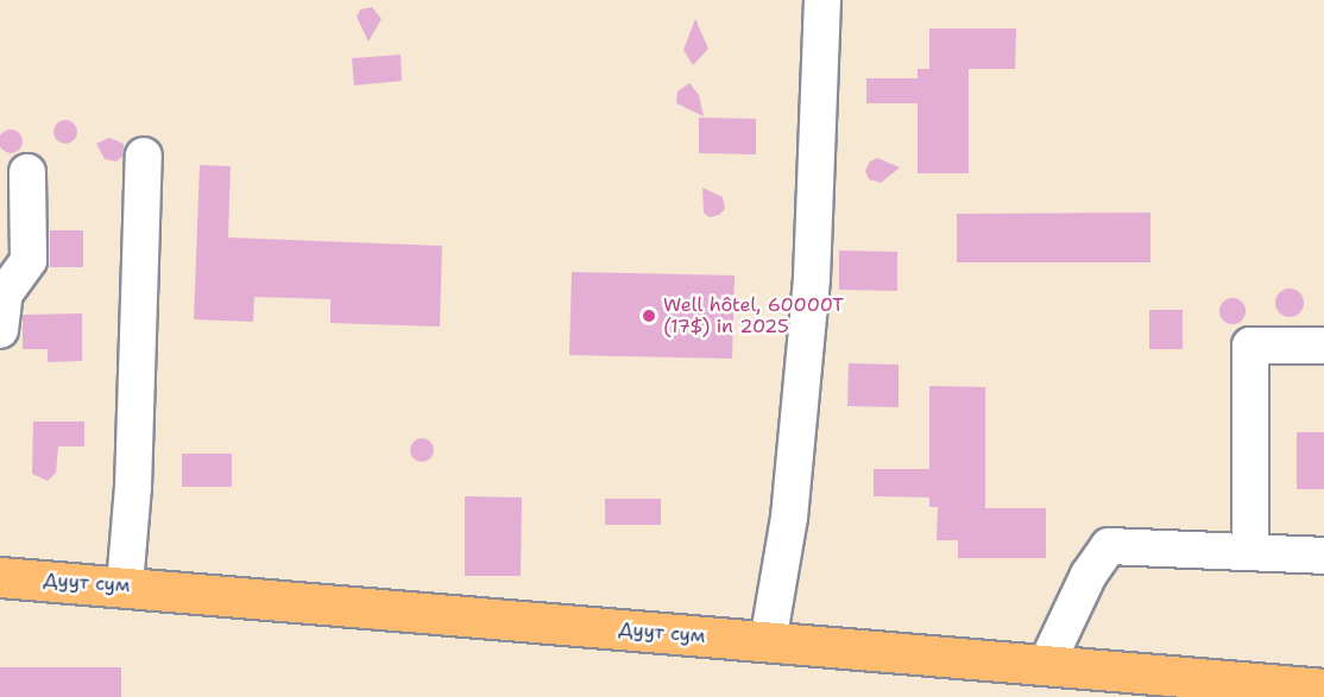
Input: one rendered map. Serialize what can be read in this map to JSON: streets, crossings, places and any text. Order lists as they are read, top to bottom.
{
  "streets": {
    "main road": ["Дуут сум"]
  },
  "places": ["Well hôtel, 60000T (17$) in 2025"]
}
